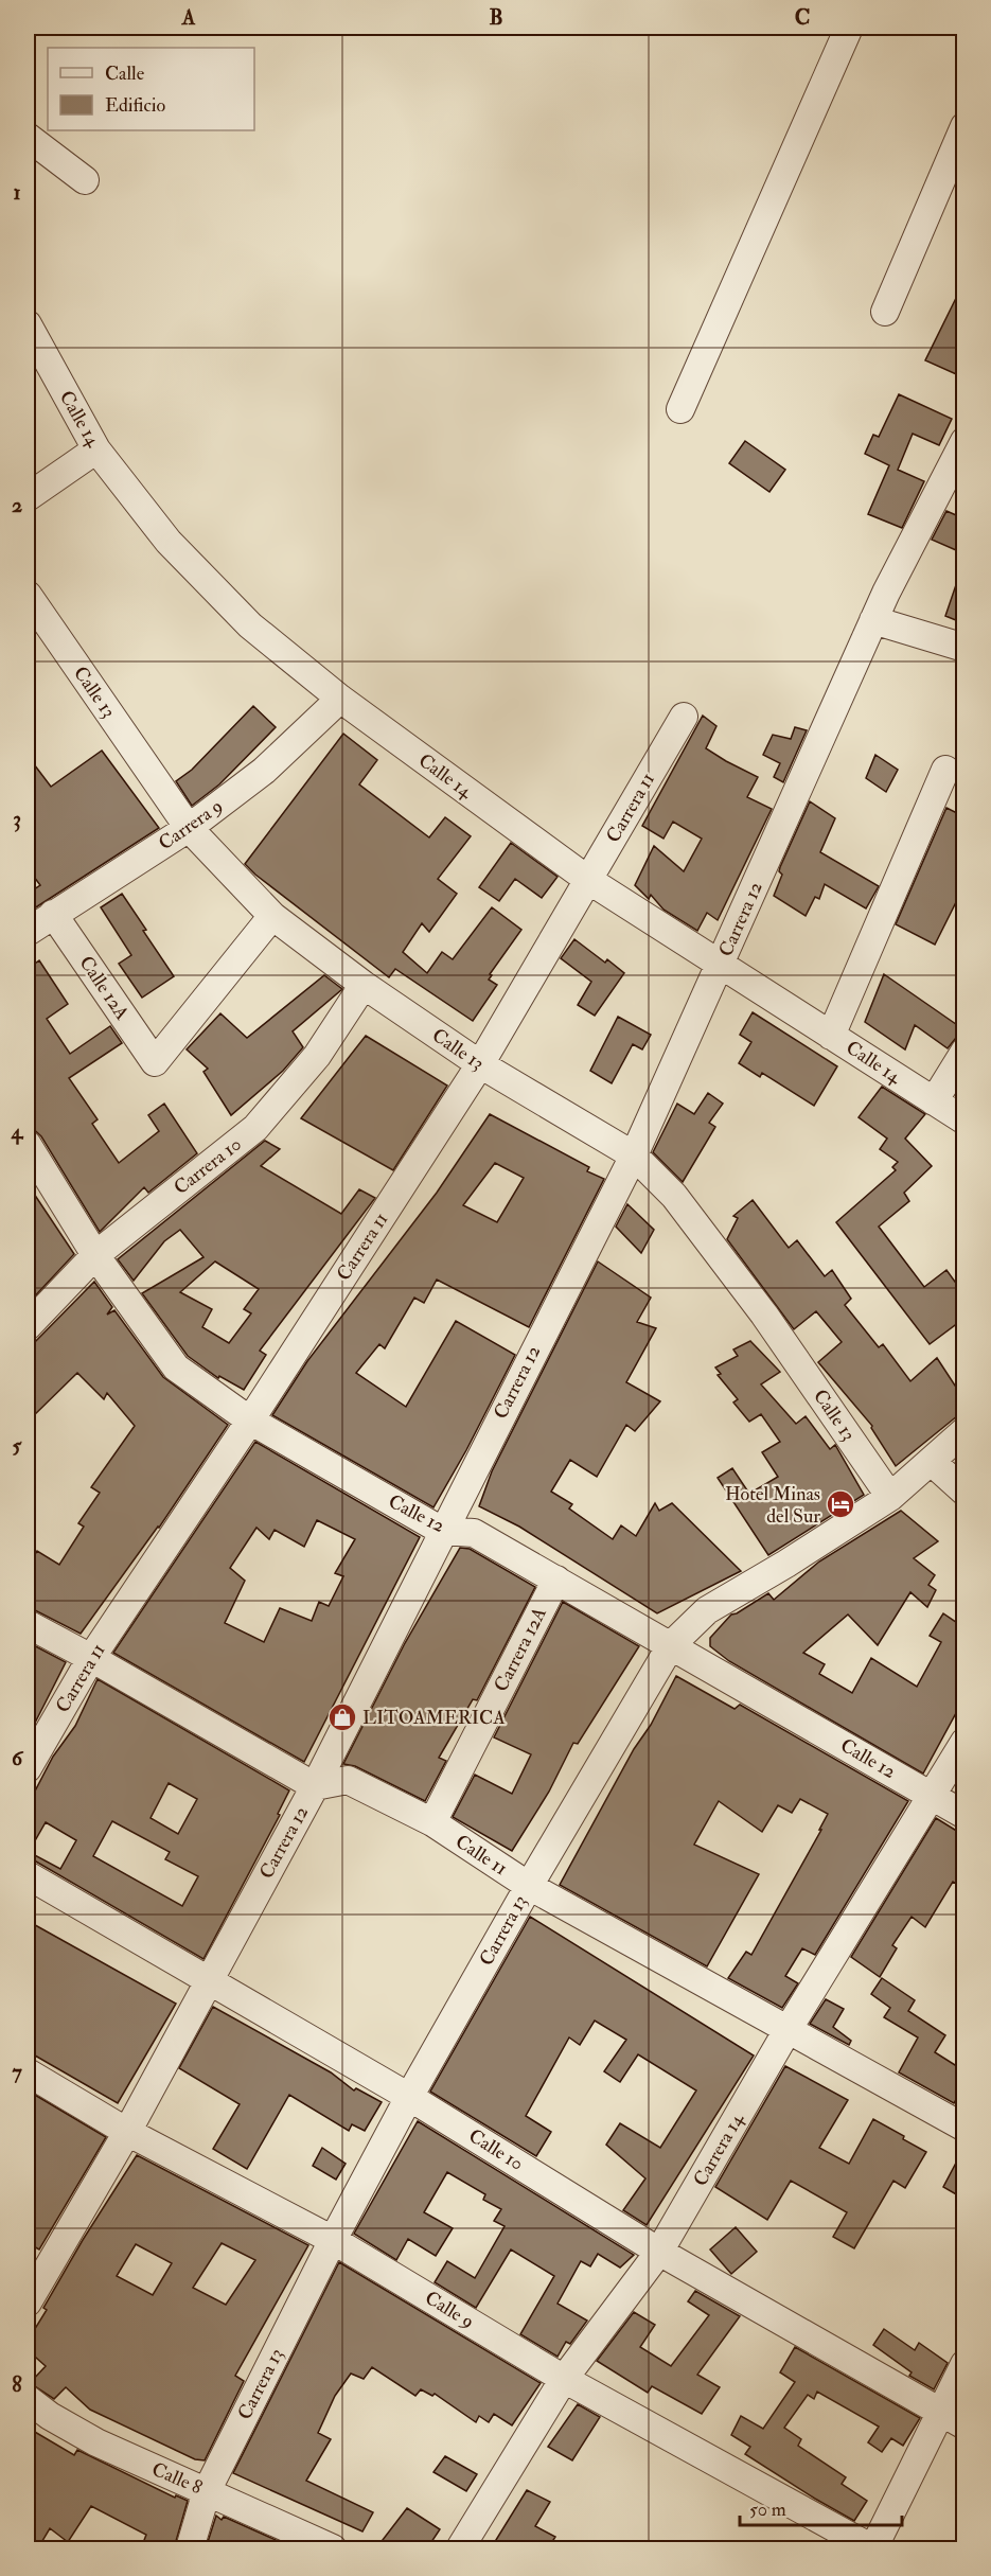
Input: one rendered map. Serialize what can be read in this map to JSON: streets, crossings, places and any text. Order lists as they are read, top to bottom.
{
  "streets": {
    "street": [
      "Calle 14",
      "Calle 13",
      "Carrera 11",
      "Carrera 9",
      "Carrera 12",
      "Calle 12A",
      "Carrera 10",
      "Calle 12",
      "Carrera 12A",
      "Calle 11",
      "Carrera 13",
      "Calle 10",
      "Carrera 14",
      "Calle 9",
      "Calle 8"
    ]
  },
  "crossings": [
    ["Calle 14", "Carrera 11"],
    ["Calle 14", "Carrera 9"],
    ["Calle 14", "Carrera 12"],
    ["Calle 13", "Carrera 11"],
    ["Calle 13", "Carrera 9"],
    ["Calle 13", "Carrera 12"],
    ["Calle 13", "Calle 12A"],
    ["Calle 13", "Carrera 10"],
    ["Calle 13", "Carrera 13"],
    ["Carrera 11", "Calle 12"],
    ["Carrera 9", "Calle 12A"],
    ["Carrera 12", "Calle 12"],
    ["Carrera 12", "Calle 11"],
    ["Carrera 12", "Calle 10"],
    ["Carrera 12", "Calle 9"],
    ["Carrera 10", "Calle 12"],
    ["Calle 12", "Carrera 12A"],
    ["Calle 12", "Carrera 13"],
    ["Calle 12", "Carrera 14"],
    ["Carrera 12A", "Calle 11"],
    ["Calle 11", "Carrera 13"],
    ["Calle 11", "Carrera 14"],
    ["Carrera 13", "Calle 10"],
    ["Carrera 13", "Calle 9"],
    ["Carrera 13", "Calle 8"],
    ["Calle 10", "Carrera 14"],
    ["Carrera 14", "Calle 9"]
  ],
  "places": {
    "hotel": ["Hotel Minas del Sur"],
    "shop": ["LITOAMERICA"]
  },
  "legend": ["Calle", "Edificio"],
  "scale_bar": "50 m",
  "grid": {
    "columns": ["A", "B", "C"],
    "rows": [
      "1",
      "2",
      "3",
      "4",
      "5",
      "6",
      "7",
      "8"
    ]
  }
}
